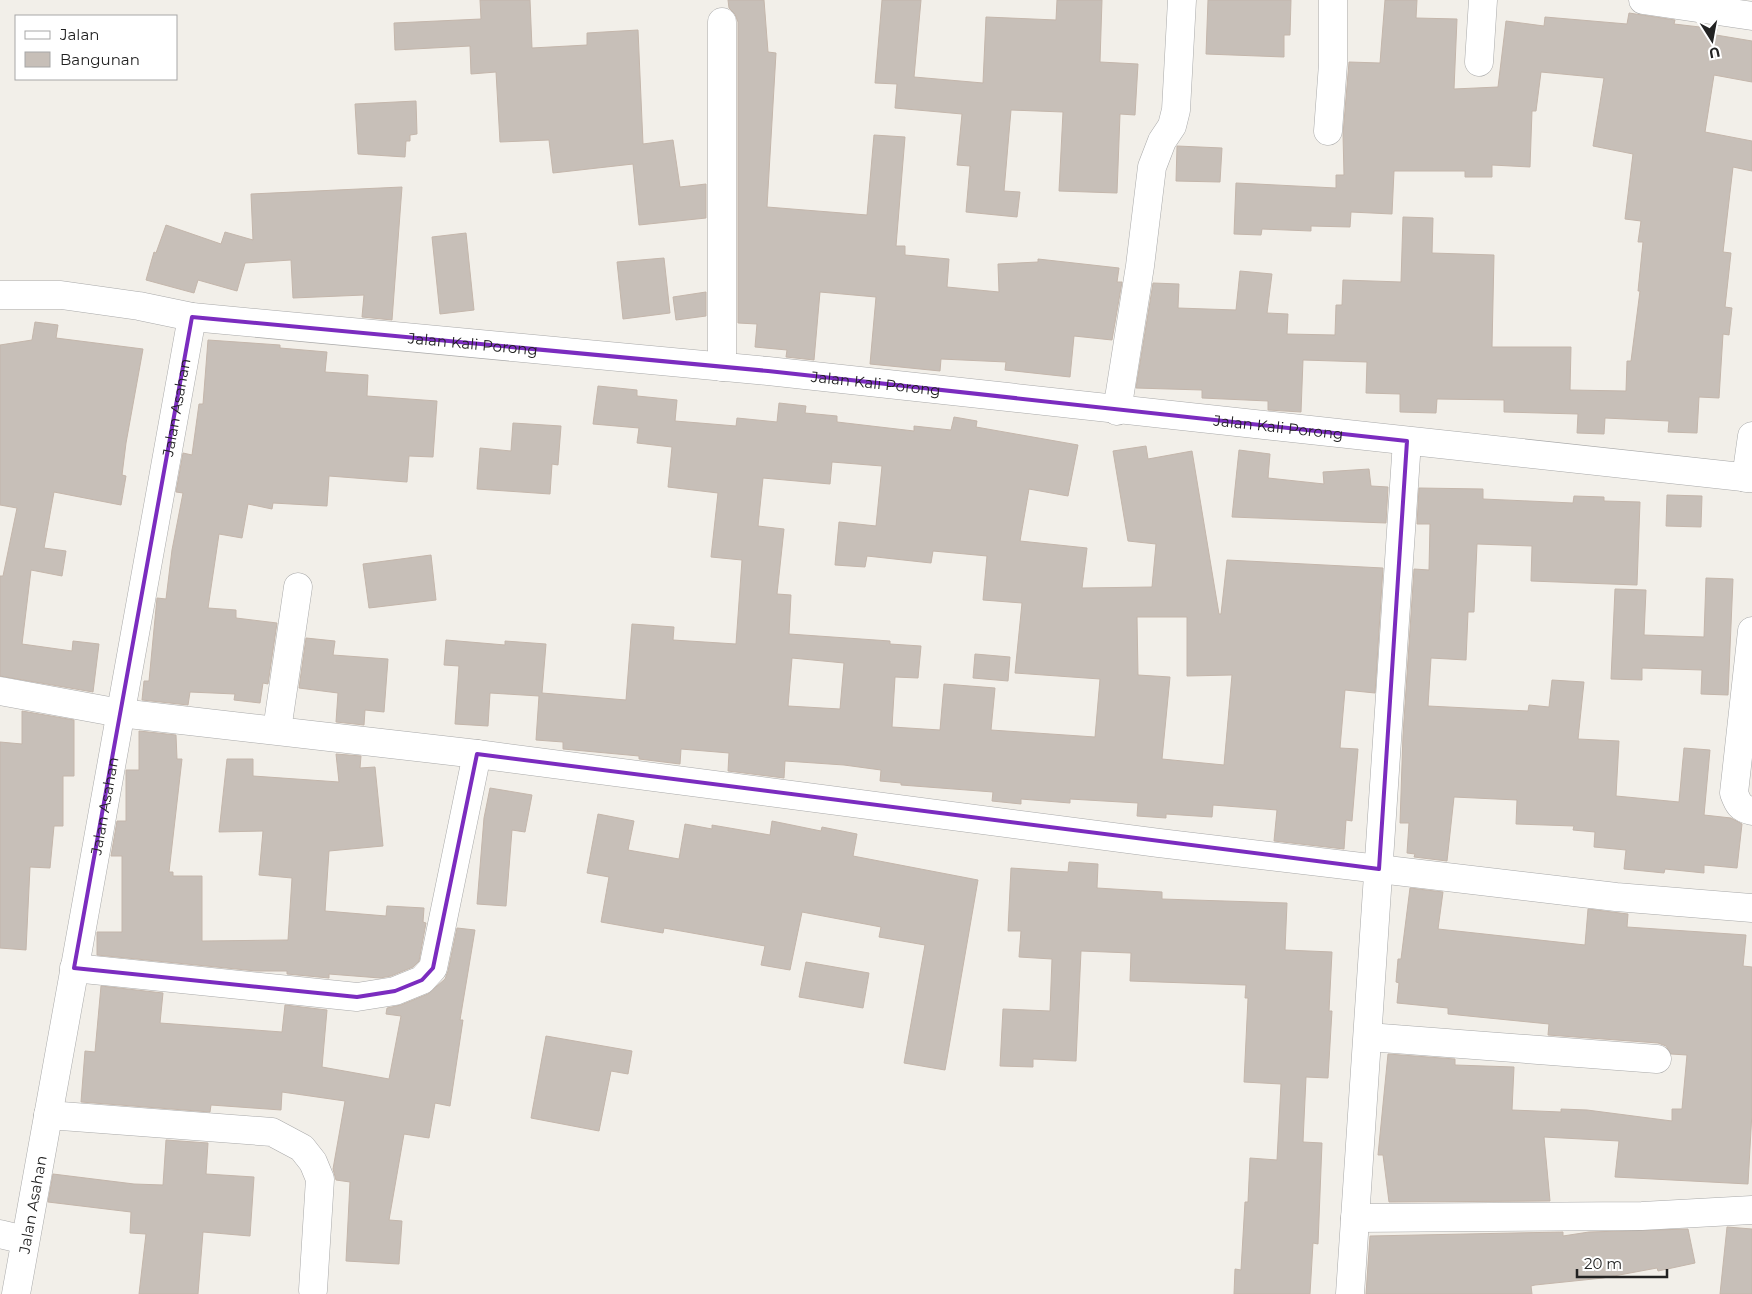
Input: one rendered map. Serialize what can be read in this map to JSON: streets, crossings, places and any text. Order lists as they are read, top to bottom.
{
  "streets": {
    "street": ["Jalan Kali Porong", "Jalan Asahan"]
  },
  "crossings": [
    ["Jalan Kali Porong", "Jalan Asahan"]
  ],
  "legend": ["Jalan", "Bangunan"],
  "scale_bar": "20 m",
  "north": "bottom"
}
